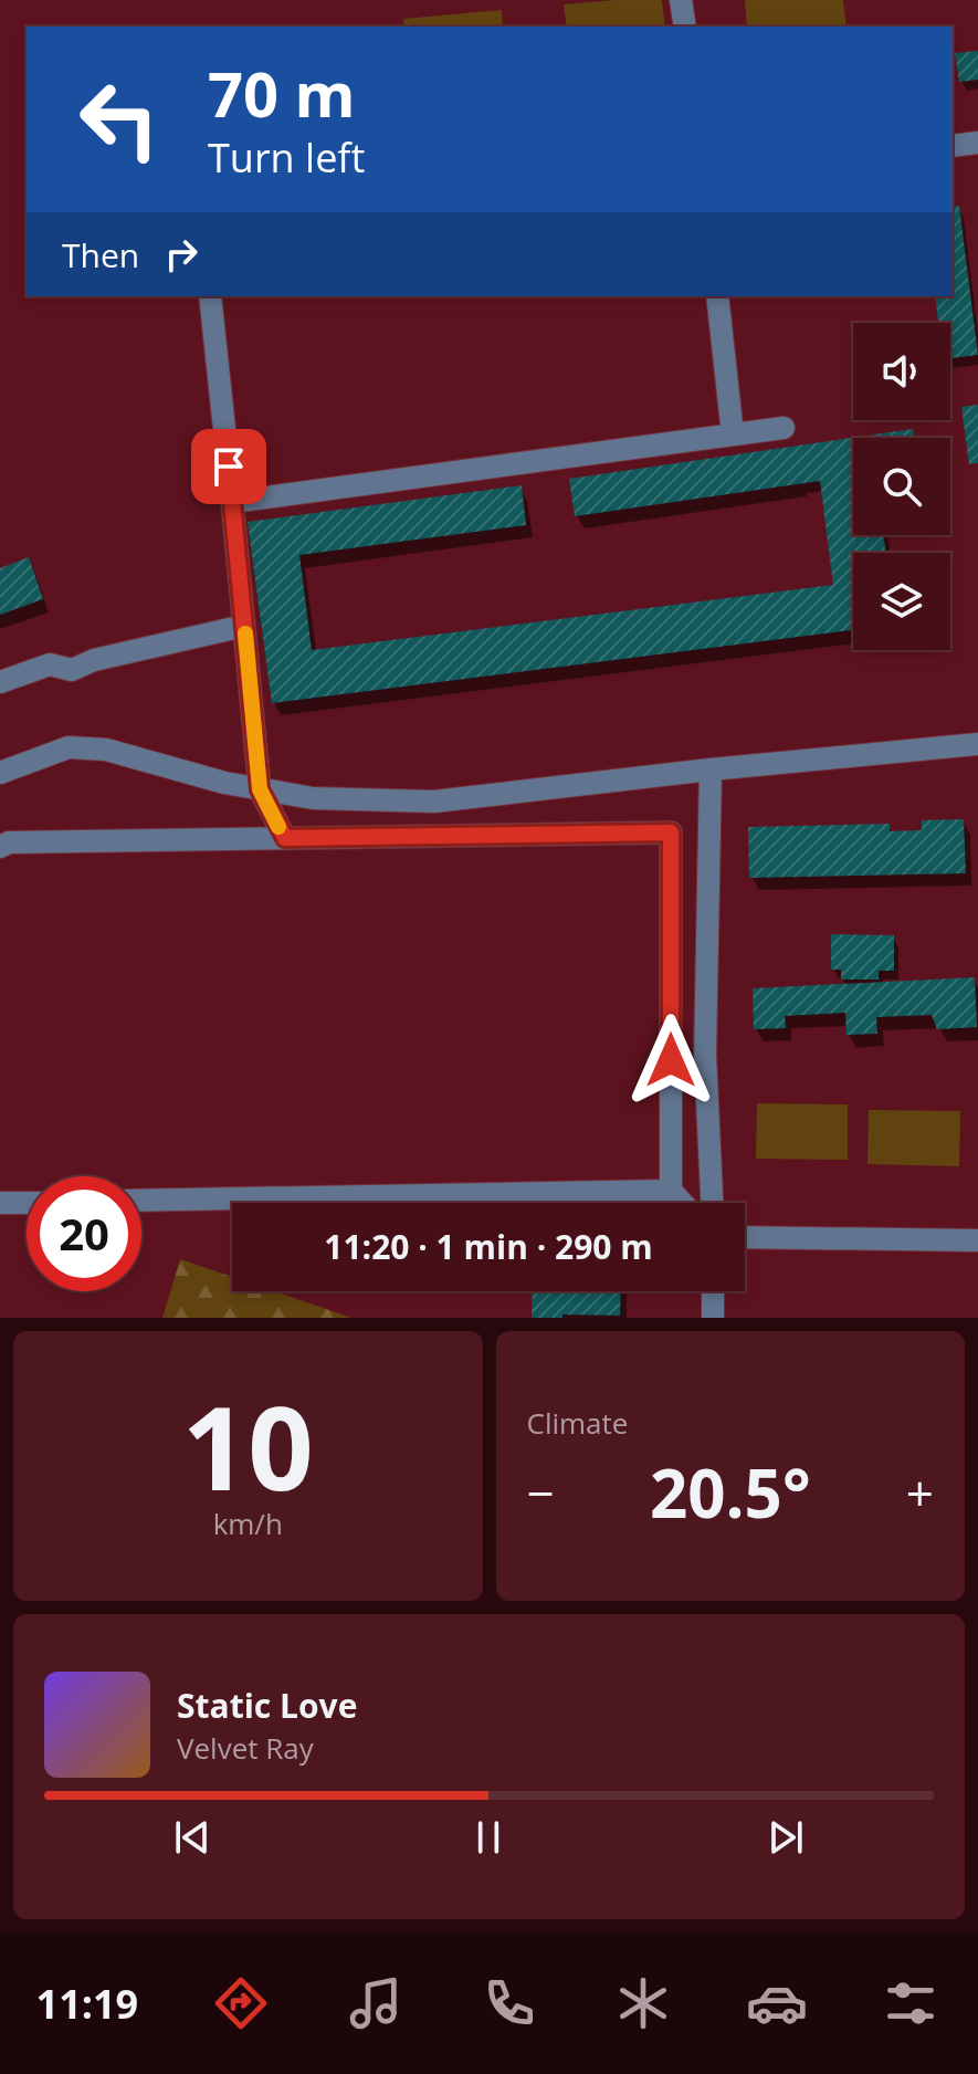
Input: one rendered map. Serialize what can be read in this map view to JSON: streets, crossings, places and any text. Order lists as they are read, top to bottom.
{
  "page": {
    "turn": ["70 m", "Turn left"],
    "then": "Then",
    "limit": "20",
    "trip": "11:20 · 1 min · 290 m",
    "tile": [
      ["10", "km/h"],
      "Climate"
    ],
    "heat": ["−", "20.5°", "+"],
    "song": ["Static Love", "Velvet Ray"],
    "tabs": "11:19"
  }
}
